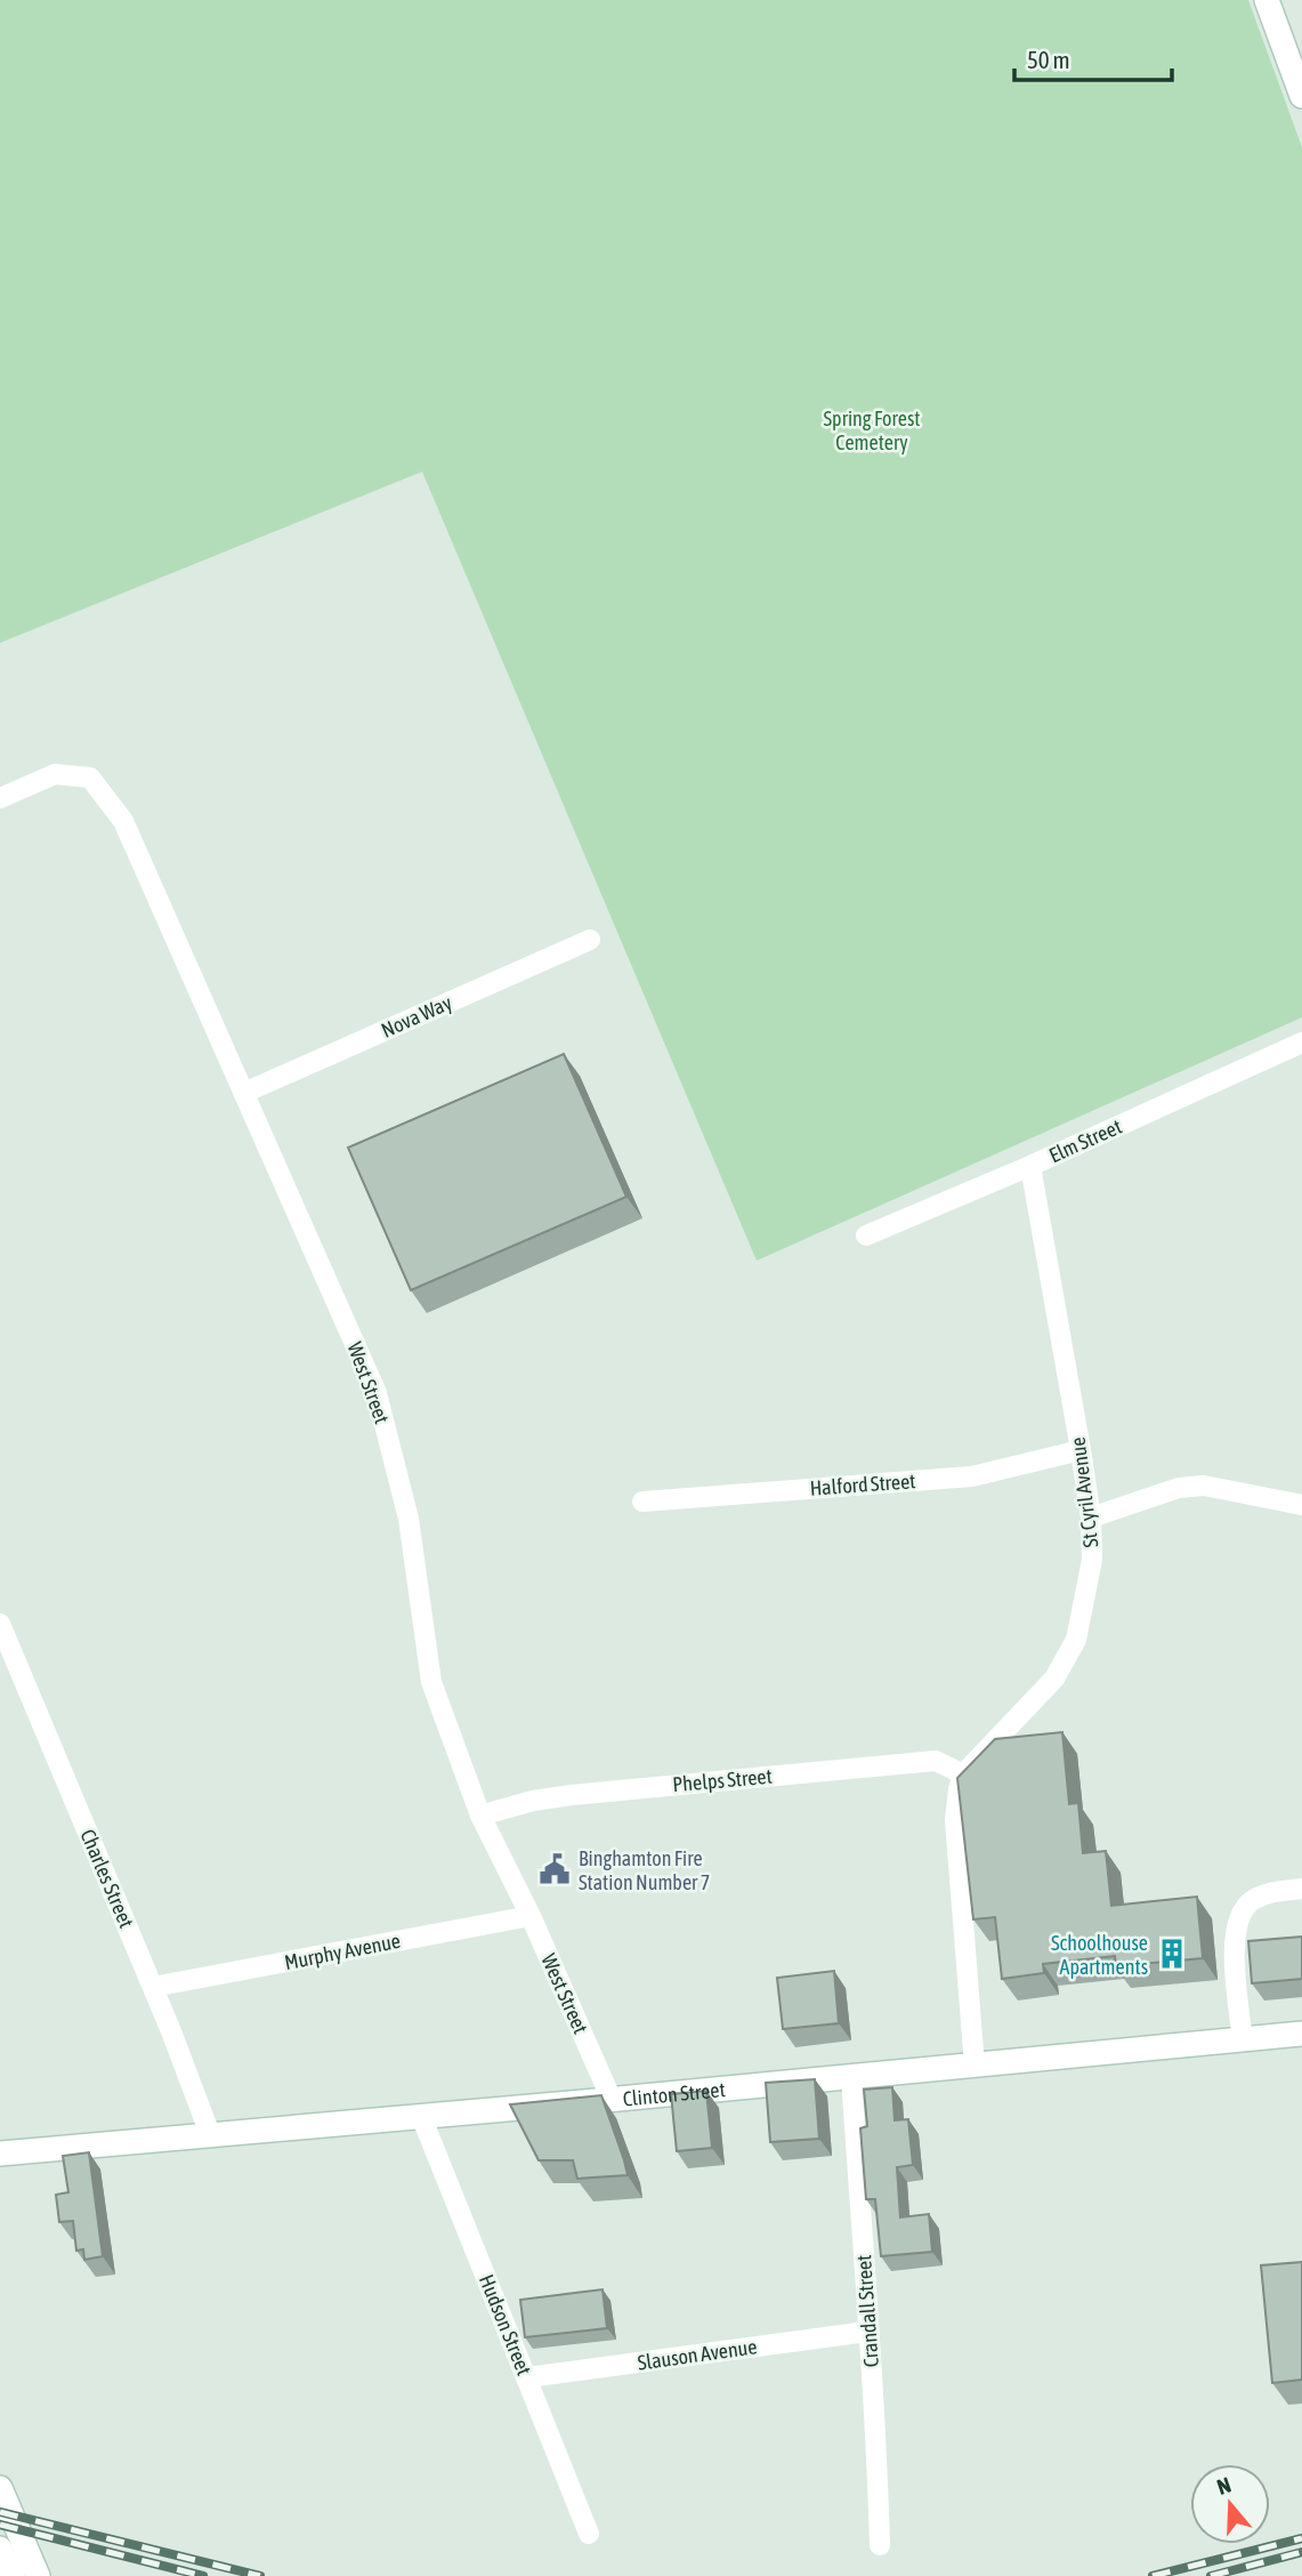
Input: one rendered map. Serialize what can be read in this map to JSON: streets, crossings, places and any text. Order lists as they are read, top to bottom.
{
  "streets": {
    "street": [
      "Nova Way",
      "Elm Street",
      "West Street",
      "Halford Street",
      "St Cyril Avenue",
      "Phelps Street",
      "Charles Street",
      "Murphy Avenue",
      "Clinton Street",
      "Crandall Street",
      "Hudson Street",
      "Slauson Avenue"
    ]
  },
  "crossings": [
    ["Nova Way", "West Street"],
    ["Elm Street", "St Cyril Avenue"],
    ["West Street", "Phelps Street"],
    ["West Street", "Murphy Avenue"],
    ["West Street", "Clinton Street"],
    ["Halford Street", "St Cyril Avenue"],
    ["St Cyril Avenue", "Phelps Street"],
    ["Charles Street", "Murphy Avenue"],
    ["Charles Street", "Clinton Street"],
    ["Clinton Street", "Crandall Street"],
    ["Clinton Street", "Hudson Street"],
    ["Crandall Street", "Slauson Avenue"],
    ["Hudson Street", "Slauson Avenue"]
  ],
  "parks": ["Spring Forest Cemetery"],
  "places": {
    "public building": ["Binghamton Fire Station Number 7"],
    "building": ["Schoolhouse Apartments"]
  },
  "scale_bar": "50 m",
  "north": "top"
}
